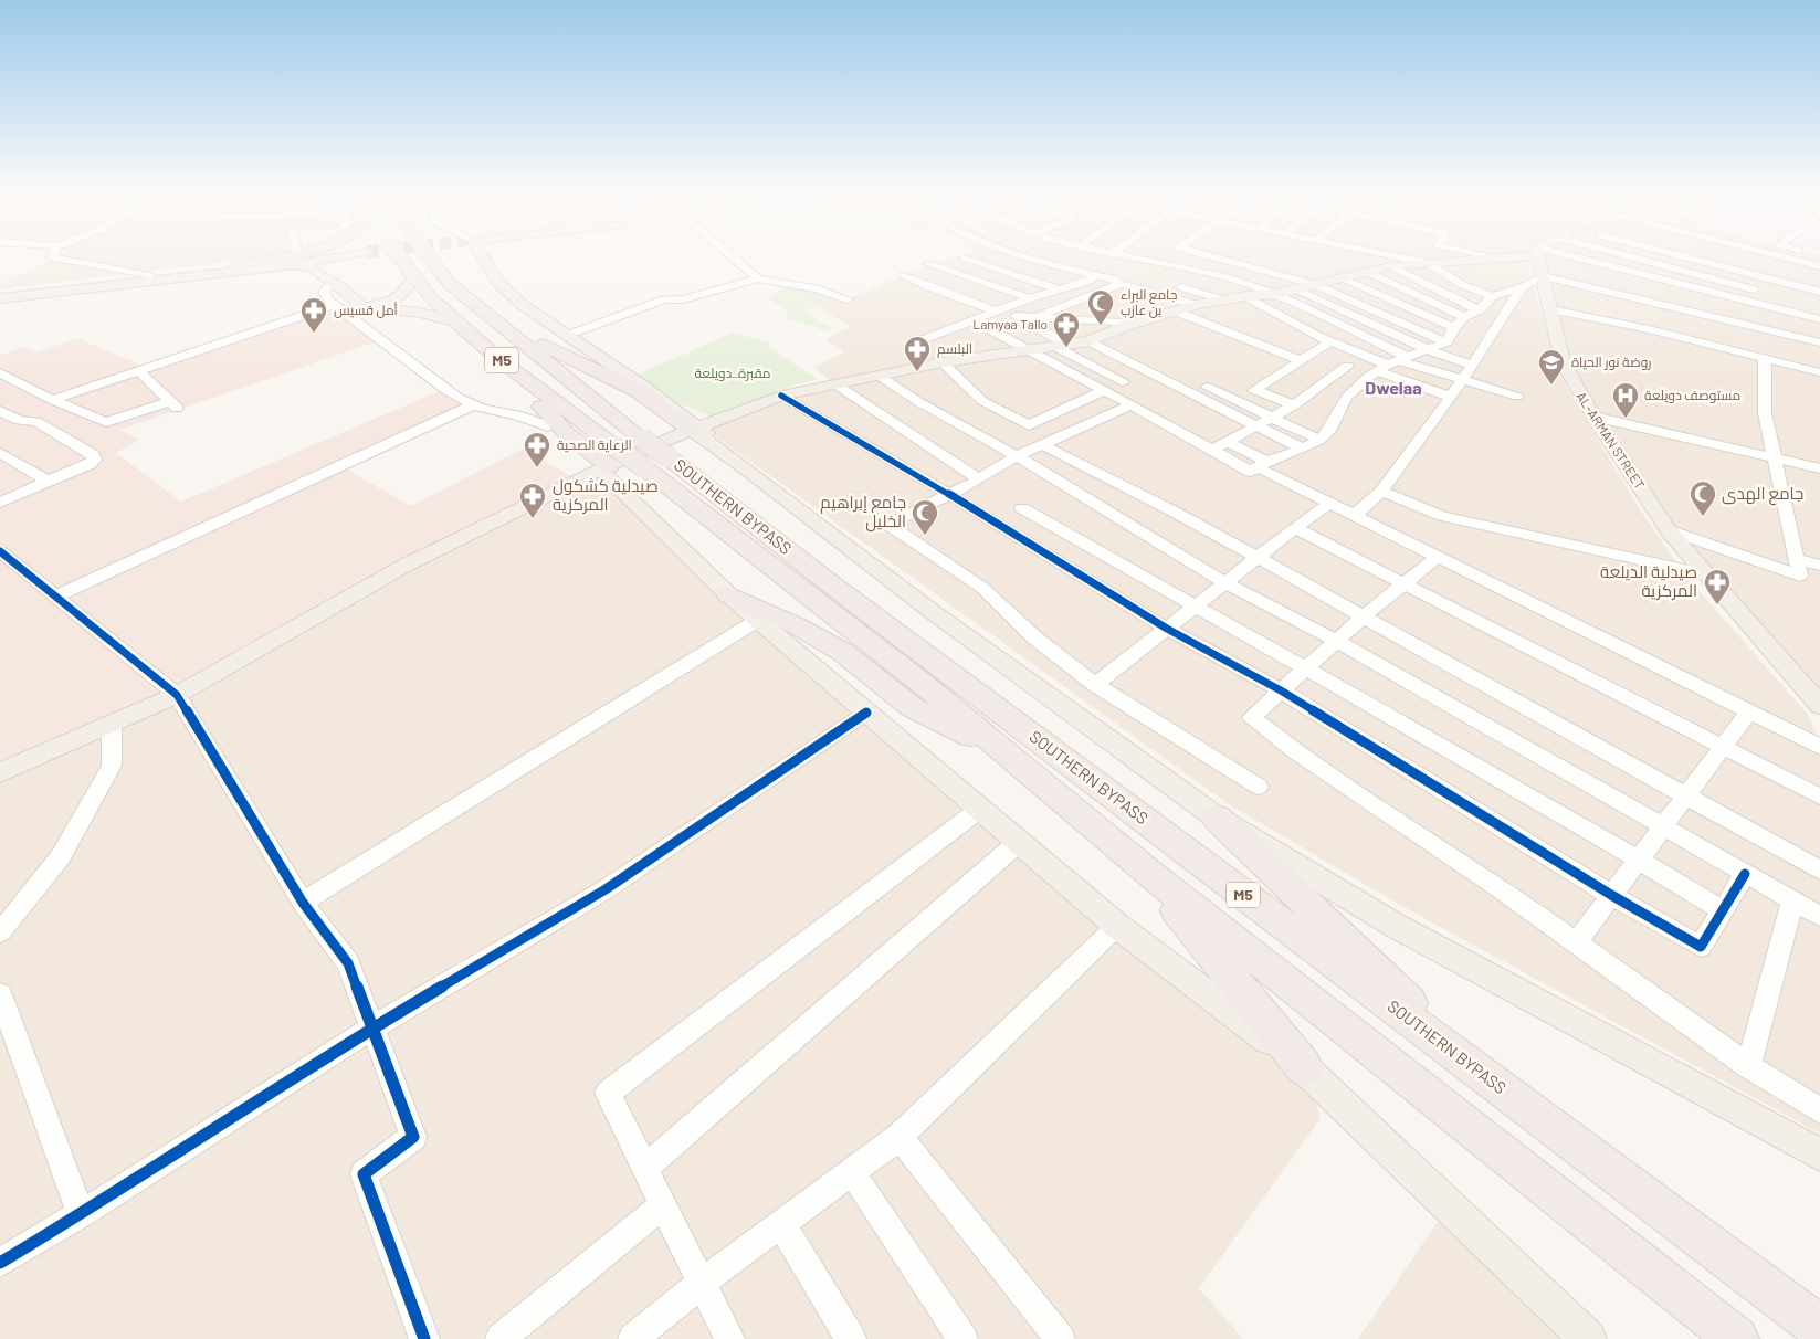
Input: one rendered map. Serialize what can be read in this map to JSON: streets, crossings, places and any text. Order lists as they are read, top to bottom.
{
  "streets": {
    "highway": ["M5", "SOUTHERN BYPASS"],
    "main road": ["AL-ARMAN STREET"]
  },
  "districts": ["Dwelaa"],
  "parks": ["مقبرة_دويلعة"],
  "places": {
    "mosque": ["جامع البراء بن عازب", "جامع الهدى", "جامع إبراهيم الخليل"],
    "pharmacy": [
      "أمل قسيس",
      "Lamyaa Tallo",
      "البلسم",
      "الرعاية الصحية",
      "صيدلية كشكول المركزية",
      "صيدلية الديلعة المركزية"
    ],
    "school or university": ["روضة نور الحياة"],
    "hospital": ["مستوصف دويلعة"]
  }
}
